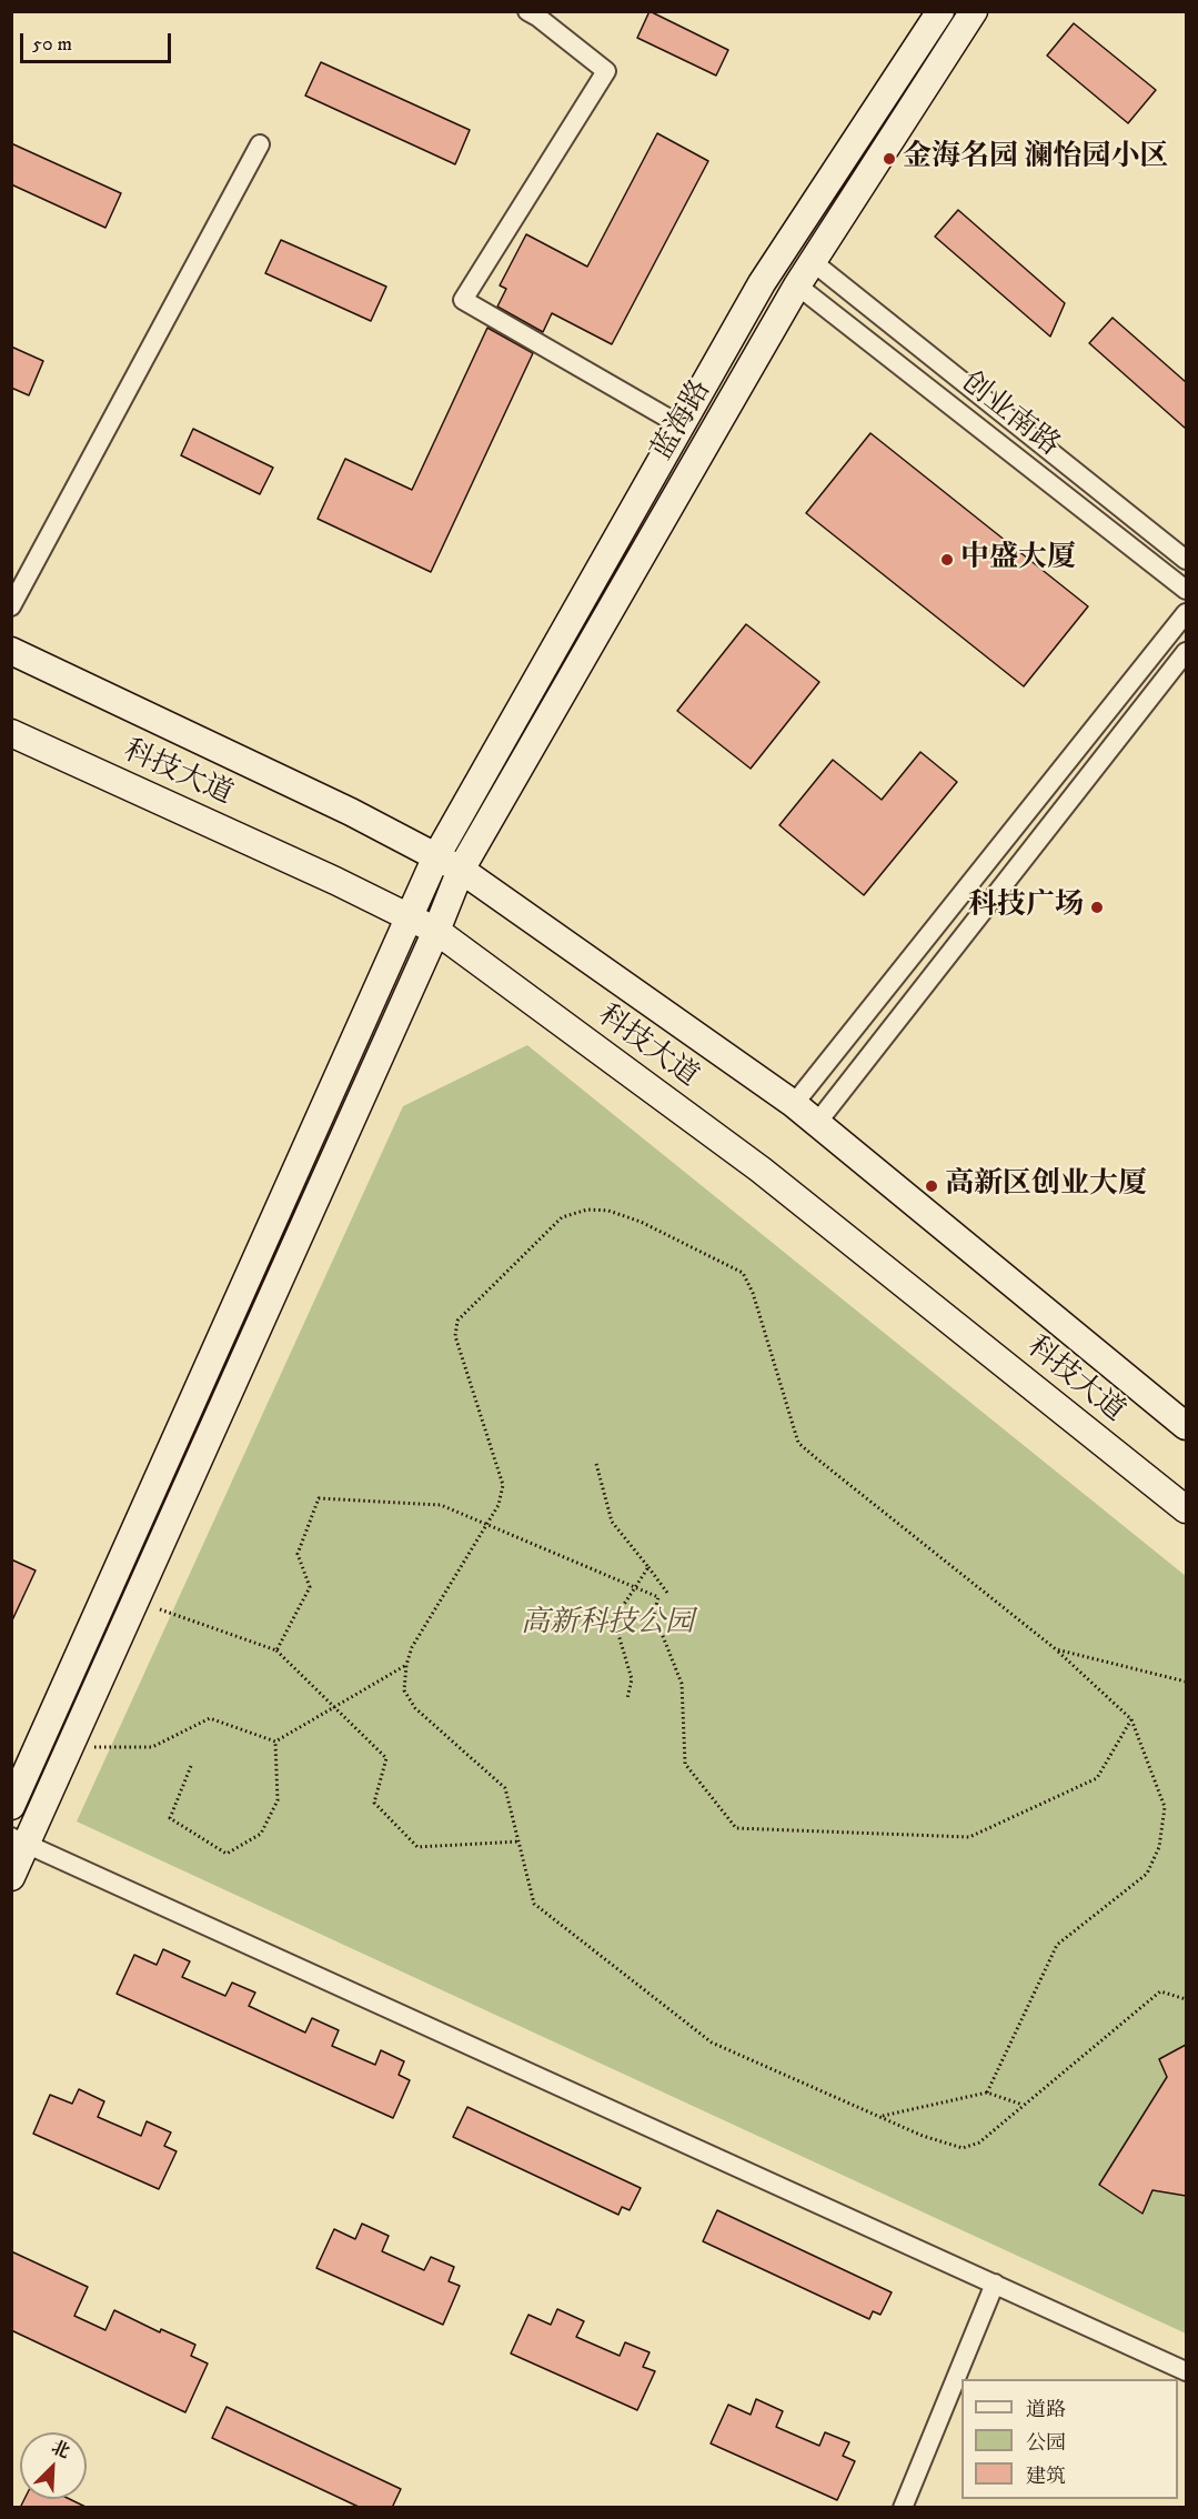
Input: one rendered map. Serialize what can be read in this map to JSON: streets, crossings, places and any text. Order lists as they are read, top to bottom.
{
  "streets": {
    "street": ["创业南路", "蓝海路", "科技大道"]
  },
  "crossings": [
    ["创业南路", "蓝海路"],
    ["蓝海路", "科技大道"]
  ],
  "parks": ["高新科技公园"],
  "places": [
    "金海名园 澜怡园小区",
    "中盛大厦",
    "科技广场",
    "高新区创业大厦"
  ],
  "legend": ["道路", "公园", "建筑"],
  "scale_bar": "50 m",
  "north": "top right"
}
